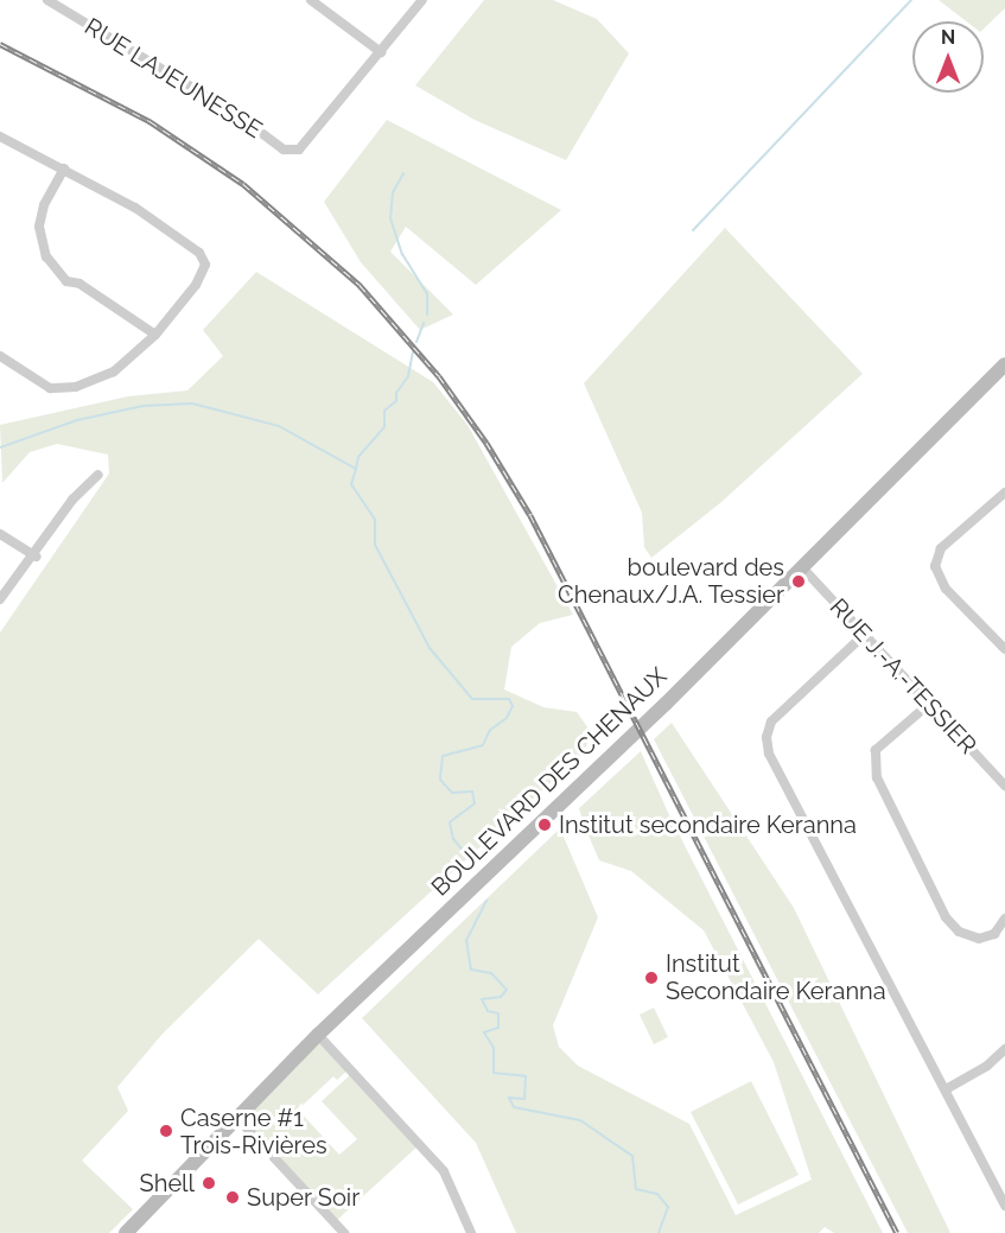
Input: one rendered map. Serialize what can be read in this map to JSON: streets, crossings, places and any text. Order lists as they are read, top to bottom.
{
  "streets": {
    "main road": ["BOULEVARD DES CHENAUX"],
    "street": ["RUE LAJEUNESSE", "RUE J.-A.-TESSIER"]
  },
  "crossings": [
    ["RUE J.-A.-TESSIER", "BOULEVARD DES CHENAUX"]
  ],
  "places": [
    "boulevard des Chenaux/J.A. Tessier",
    "Institut secondaire Keranna",
    "Institut Secondaire Keranna",
    "Caserne #1 Trois-Rivières",
    "Shell",
    "Super Soir"
  ],
  "north": "top"
}
